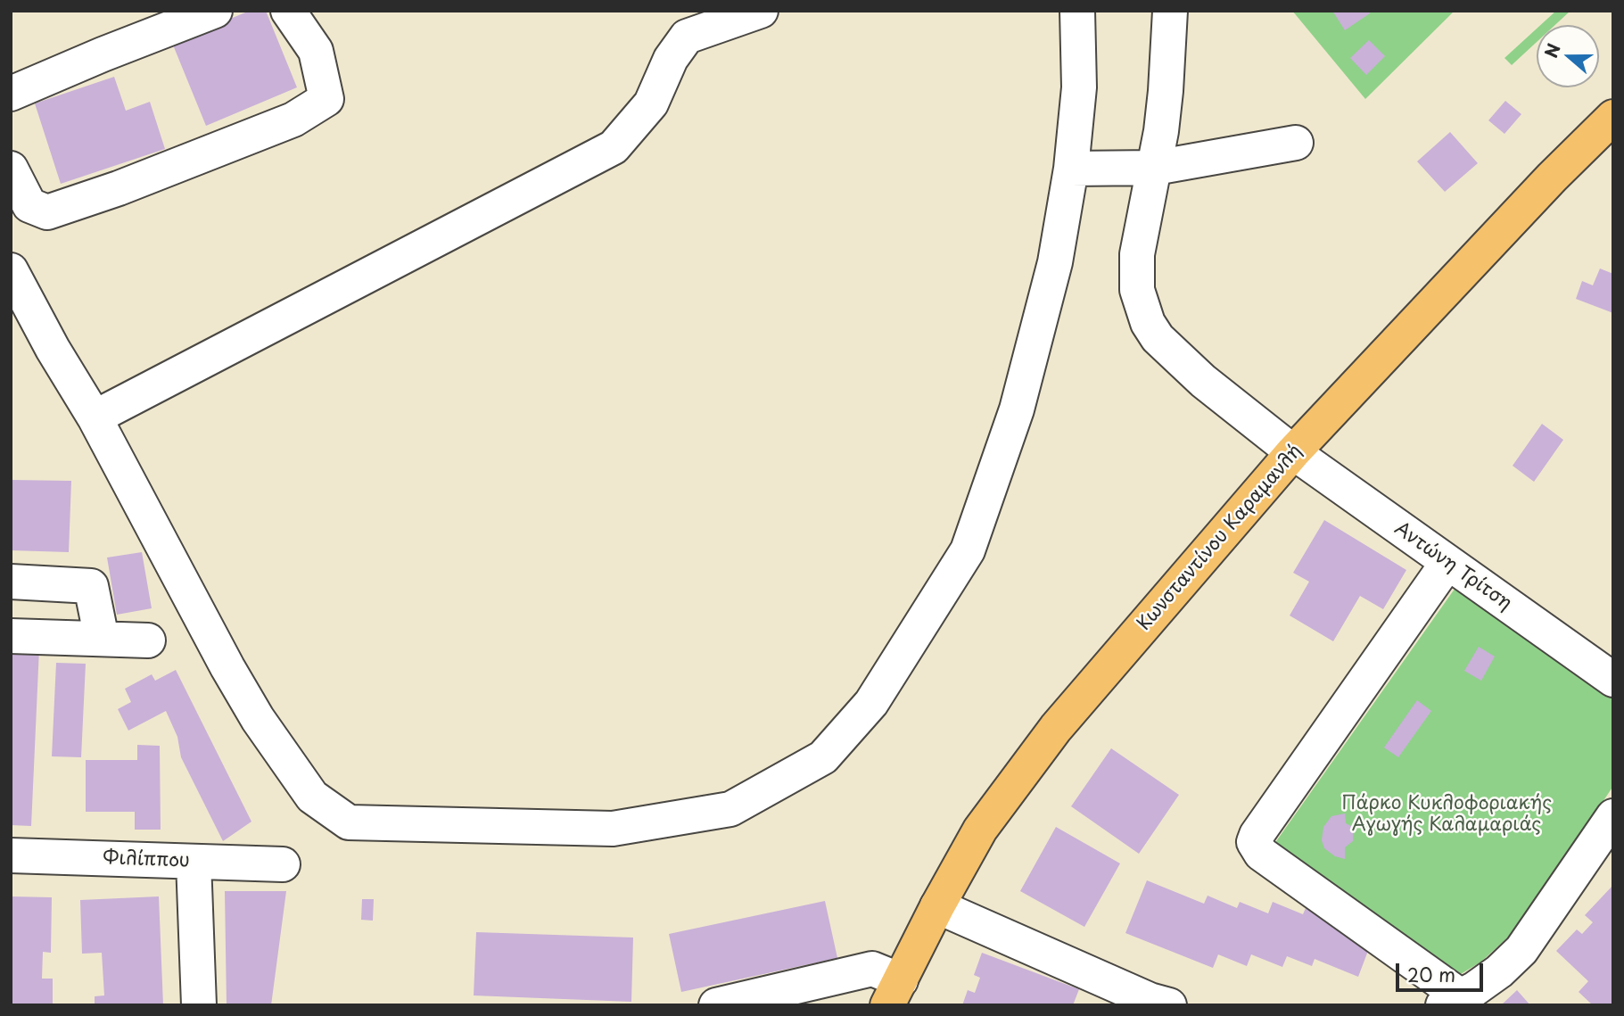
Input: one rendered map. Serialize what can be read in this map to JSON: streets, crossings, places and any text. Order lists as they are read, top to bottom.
{
  "streets": {
    "main road": ["Κωνσταντίνου Καραμανλή"],
    "street": ["Αντώνη Τρίτση", "Φιλίππου"]
  },
  "crossings": [
    ["Κωνσταντίνου Καραμανλή", "Αντώνη Τρίτση"]
  ],
  "parks": ["Πάρκο Κυκλοφοριακής Αγωγής Καλαμαριάς"],
  "scale_bar": "20 m",
  "north": "left"
}
